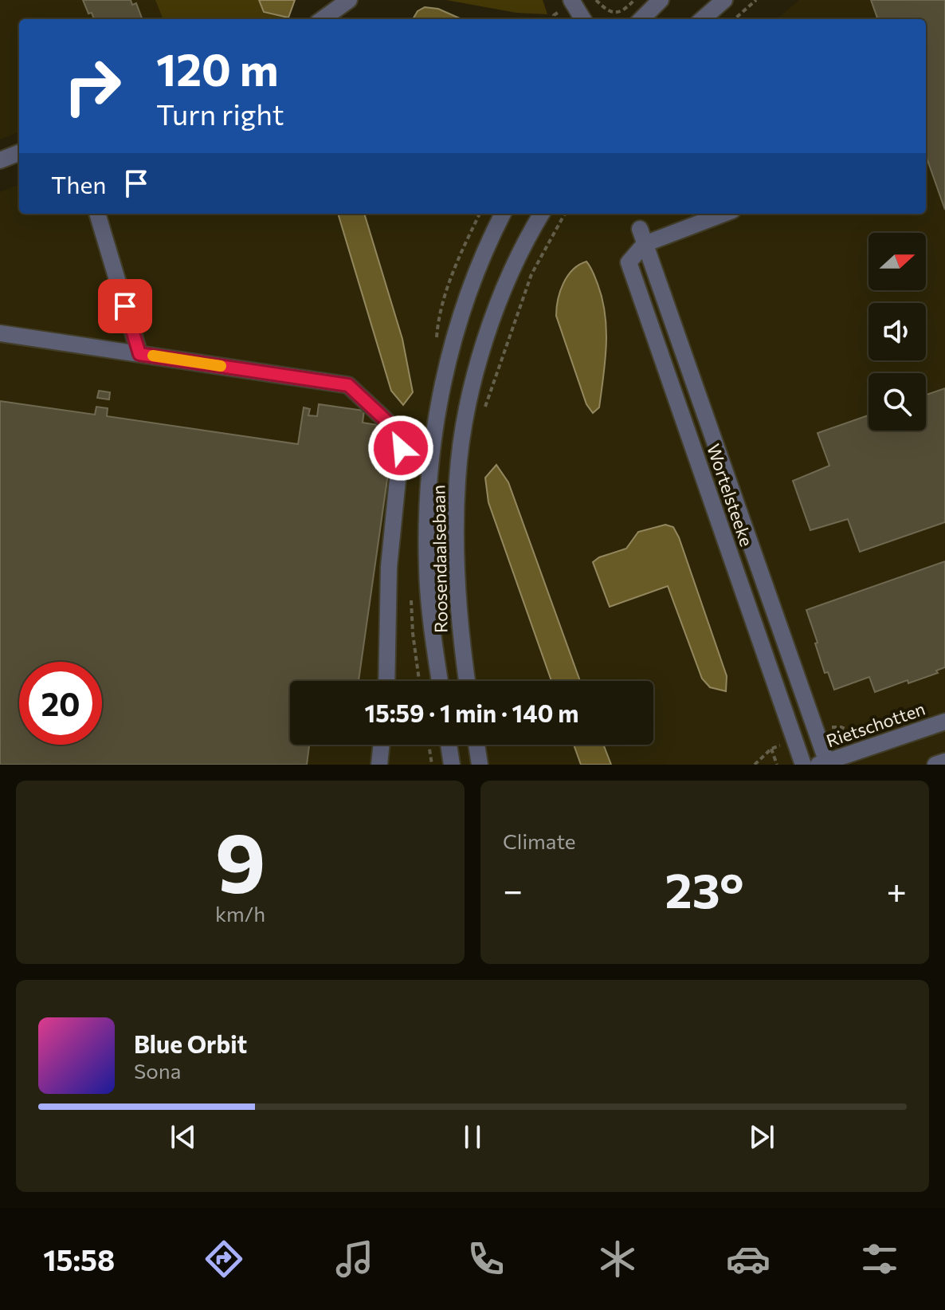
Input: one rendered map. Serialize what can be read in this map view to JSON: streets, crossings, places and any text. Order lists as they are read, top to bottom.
{
  "streets": {
    "street": ["Wortelsteeke", "Roosendaalsebaan", "Rietschotten"]
  },
  "crossings": [
    ["Wortelsteeke", "Rietschotten"]
  ],
  "north": "right",
  "page": {
    "turn": ["120 m", "Turn right"],
    "then": "Then",
    "limit": "20",
    "trip": "15:59 · 1 min · 140 m",
    "tile": [
      ["9", "km/h"],
      "Climate"
    ],
    "heat": ["−", "23°", "+"],
    "song": ["Blue Orbit", "Sona"],
    "tabs": "15:58"
  }
}
